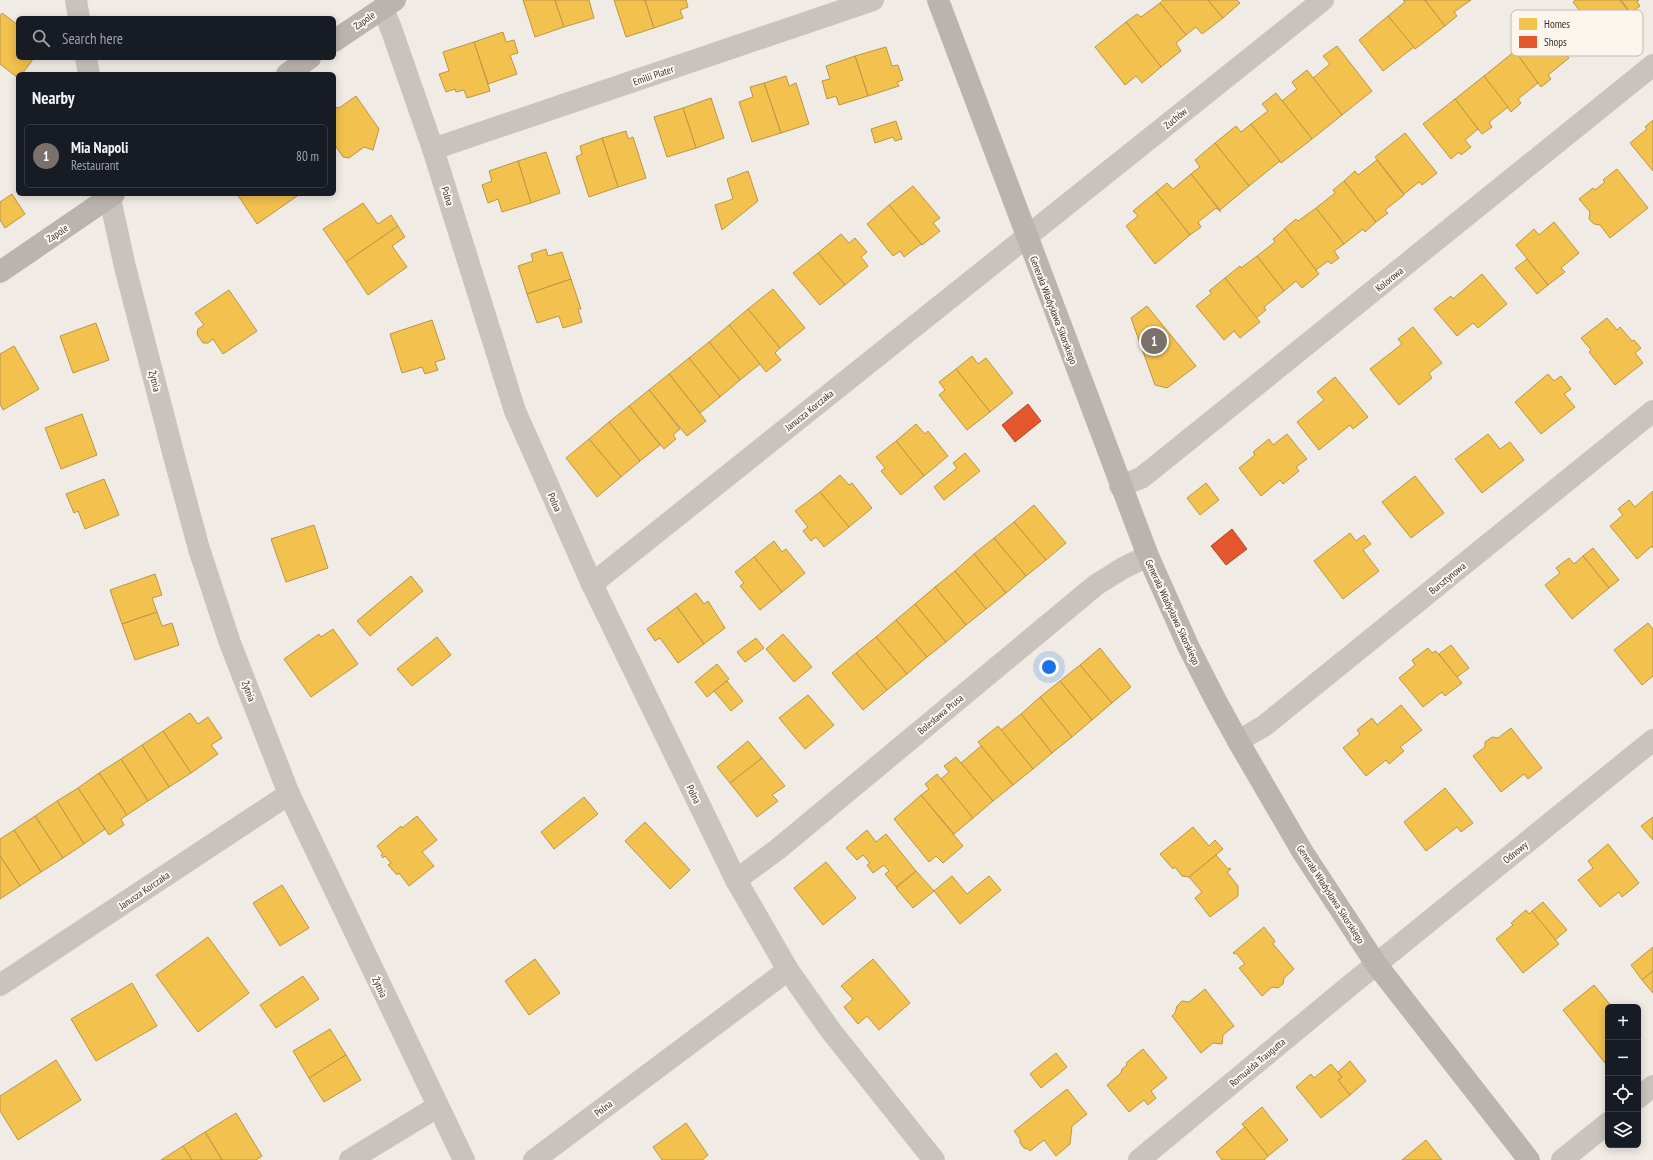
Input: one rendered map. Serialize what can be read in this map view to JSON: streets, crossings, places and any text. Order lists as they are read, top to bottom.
{
  "streets": {
    "street": [
      "Zapole",
      "Emilii Plater",
      "Zuchów",
      "Polna",
      "Kolorowa",
      "Generała Władysława Sikorskiego",
      "Żytnia",
      "Janusza Korczaka",
      "Bursztynowa",
      "Bolesława Prusa",
      "Odnowy",
      "Romualda Traugutta"
    ]
  },
  "crossings": [
    ["Zapole", "Polna"],
    ["Emilii Plater", "Polna"],
    ["Zuchów", "Generała Władysława Sikorskiego"],
    ["Zuchów", "Janusza Korczaka"],
    ["Polna", "Janusza Korczaka"],
    ["Polna", "Bolesława Prusa"],
    ["Kolorowa", "Generała Władysława Sikorskiego"],
    ["Generała Władysława Sikorskiego", "Janusza Korczaka"],
    ["Generała Władysława Sikorskiego", "Bursztynowa"],
    ["Generała Władysława Sikorskiego", "Bolesława Prusa"],
    ["Generała Władysława Sikorskiego", "Odnowy"],
    ["Generała Władysława Sikorskiego", "Romualda Traugutta"],
    ["Żytnia", "Janusza Korczaka"],
    ["Odnowy", "Romualda Traugutta"]
  ],
  "legend": ["Homes", "Shops"],
  "page": {
    "search": "Search here",
    "heading": "Nearby",
    "list": [
      {
        "mark": "1",
        "name": "Mia Napoli",
        "note": "Restaurant",
        "value": "80 m"
      }
    ],
    "pins": "1",
    "map_buttons": ["+", "−"]
  }
}
